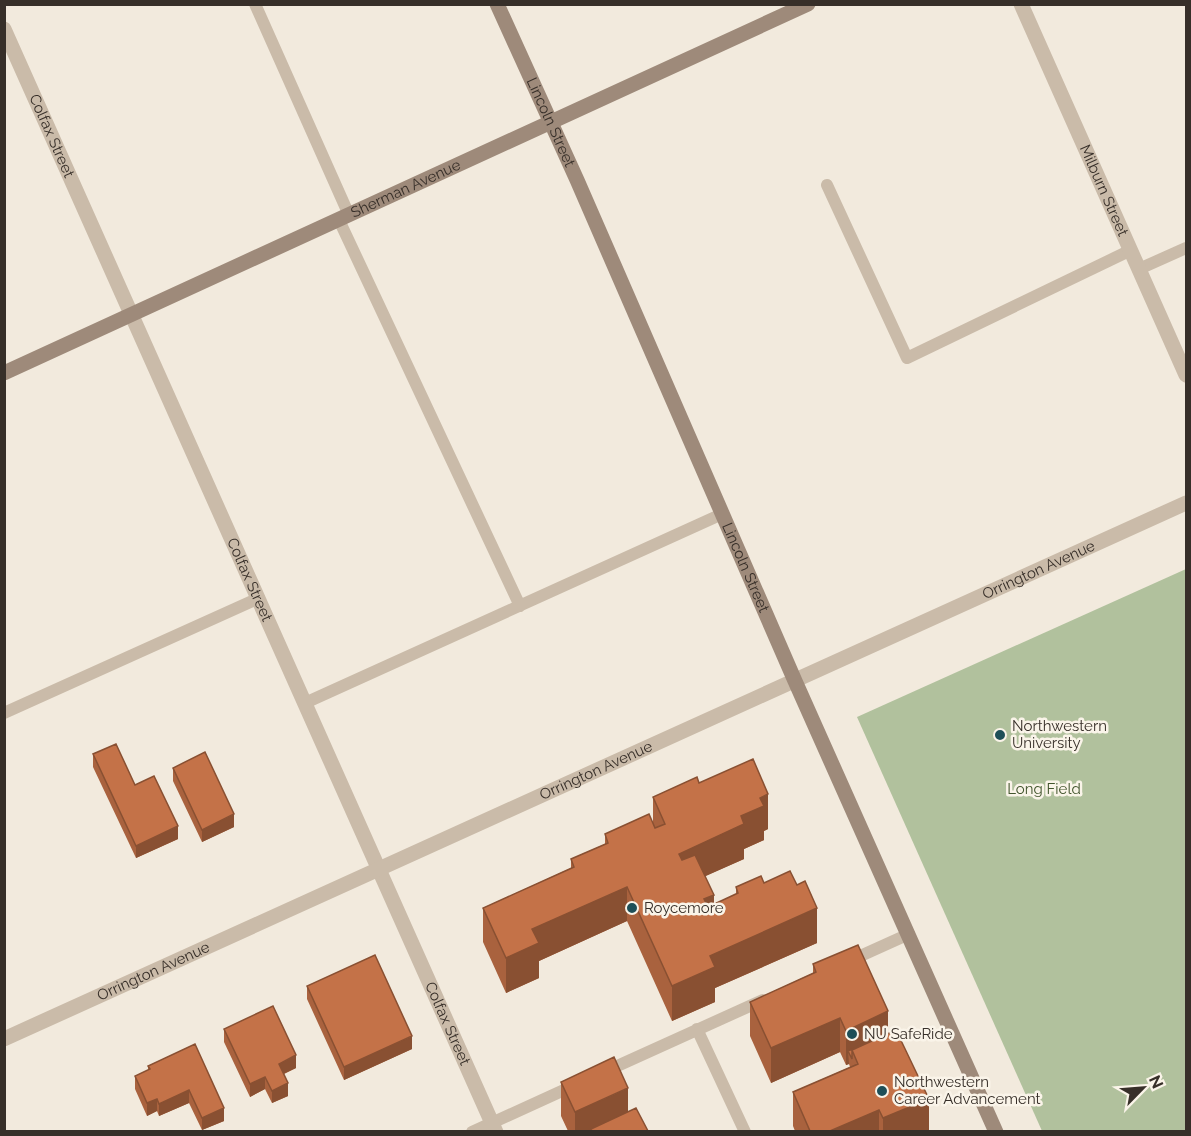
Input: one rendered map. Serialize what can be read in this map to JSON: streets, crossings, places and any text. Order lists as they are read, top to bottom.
{
  "streets": {
    "street": [
      "Lincoln Street",
      "Colfax Street",
      "Sherman Avenue",
      "Milburn Street",
      "Orrington Avenue"
    ]
  },
  "crossings": [
    ["Lincoln Street", "Sherman Avenue"],
    ["Lincoln Street", "Orrington Avenue"],
    ["Colfax Street", "Sherman Avenue"],
    ["Colfax Street", "Orrington Avenue"]
  ],
  "parks": ["Long Field"],
  "places": [
    "Northwestern University",
    "Roycemore",
    "NU SafeRide",
    "Northwestern Career Advancement"
  ],
  "north": "top right"
}
